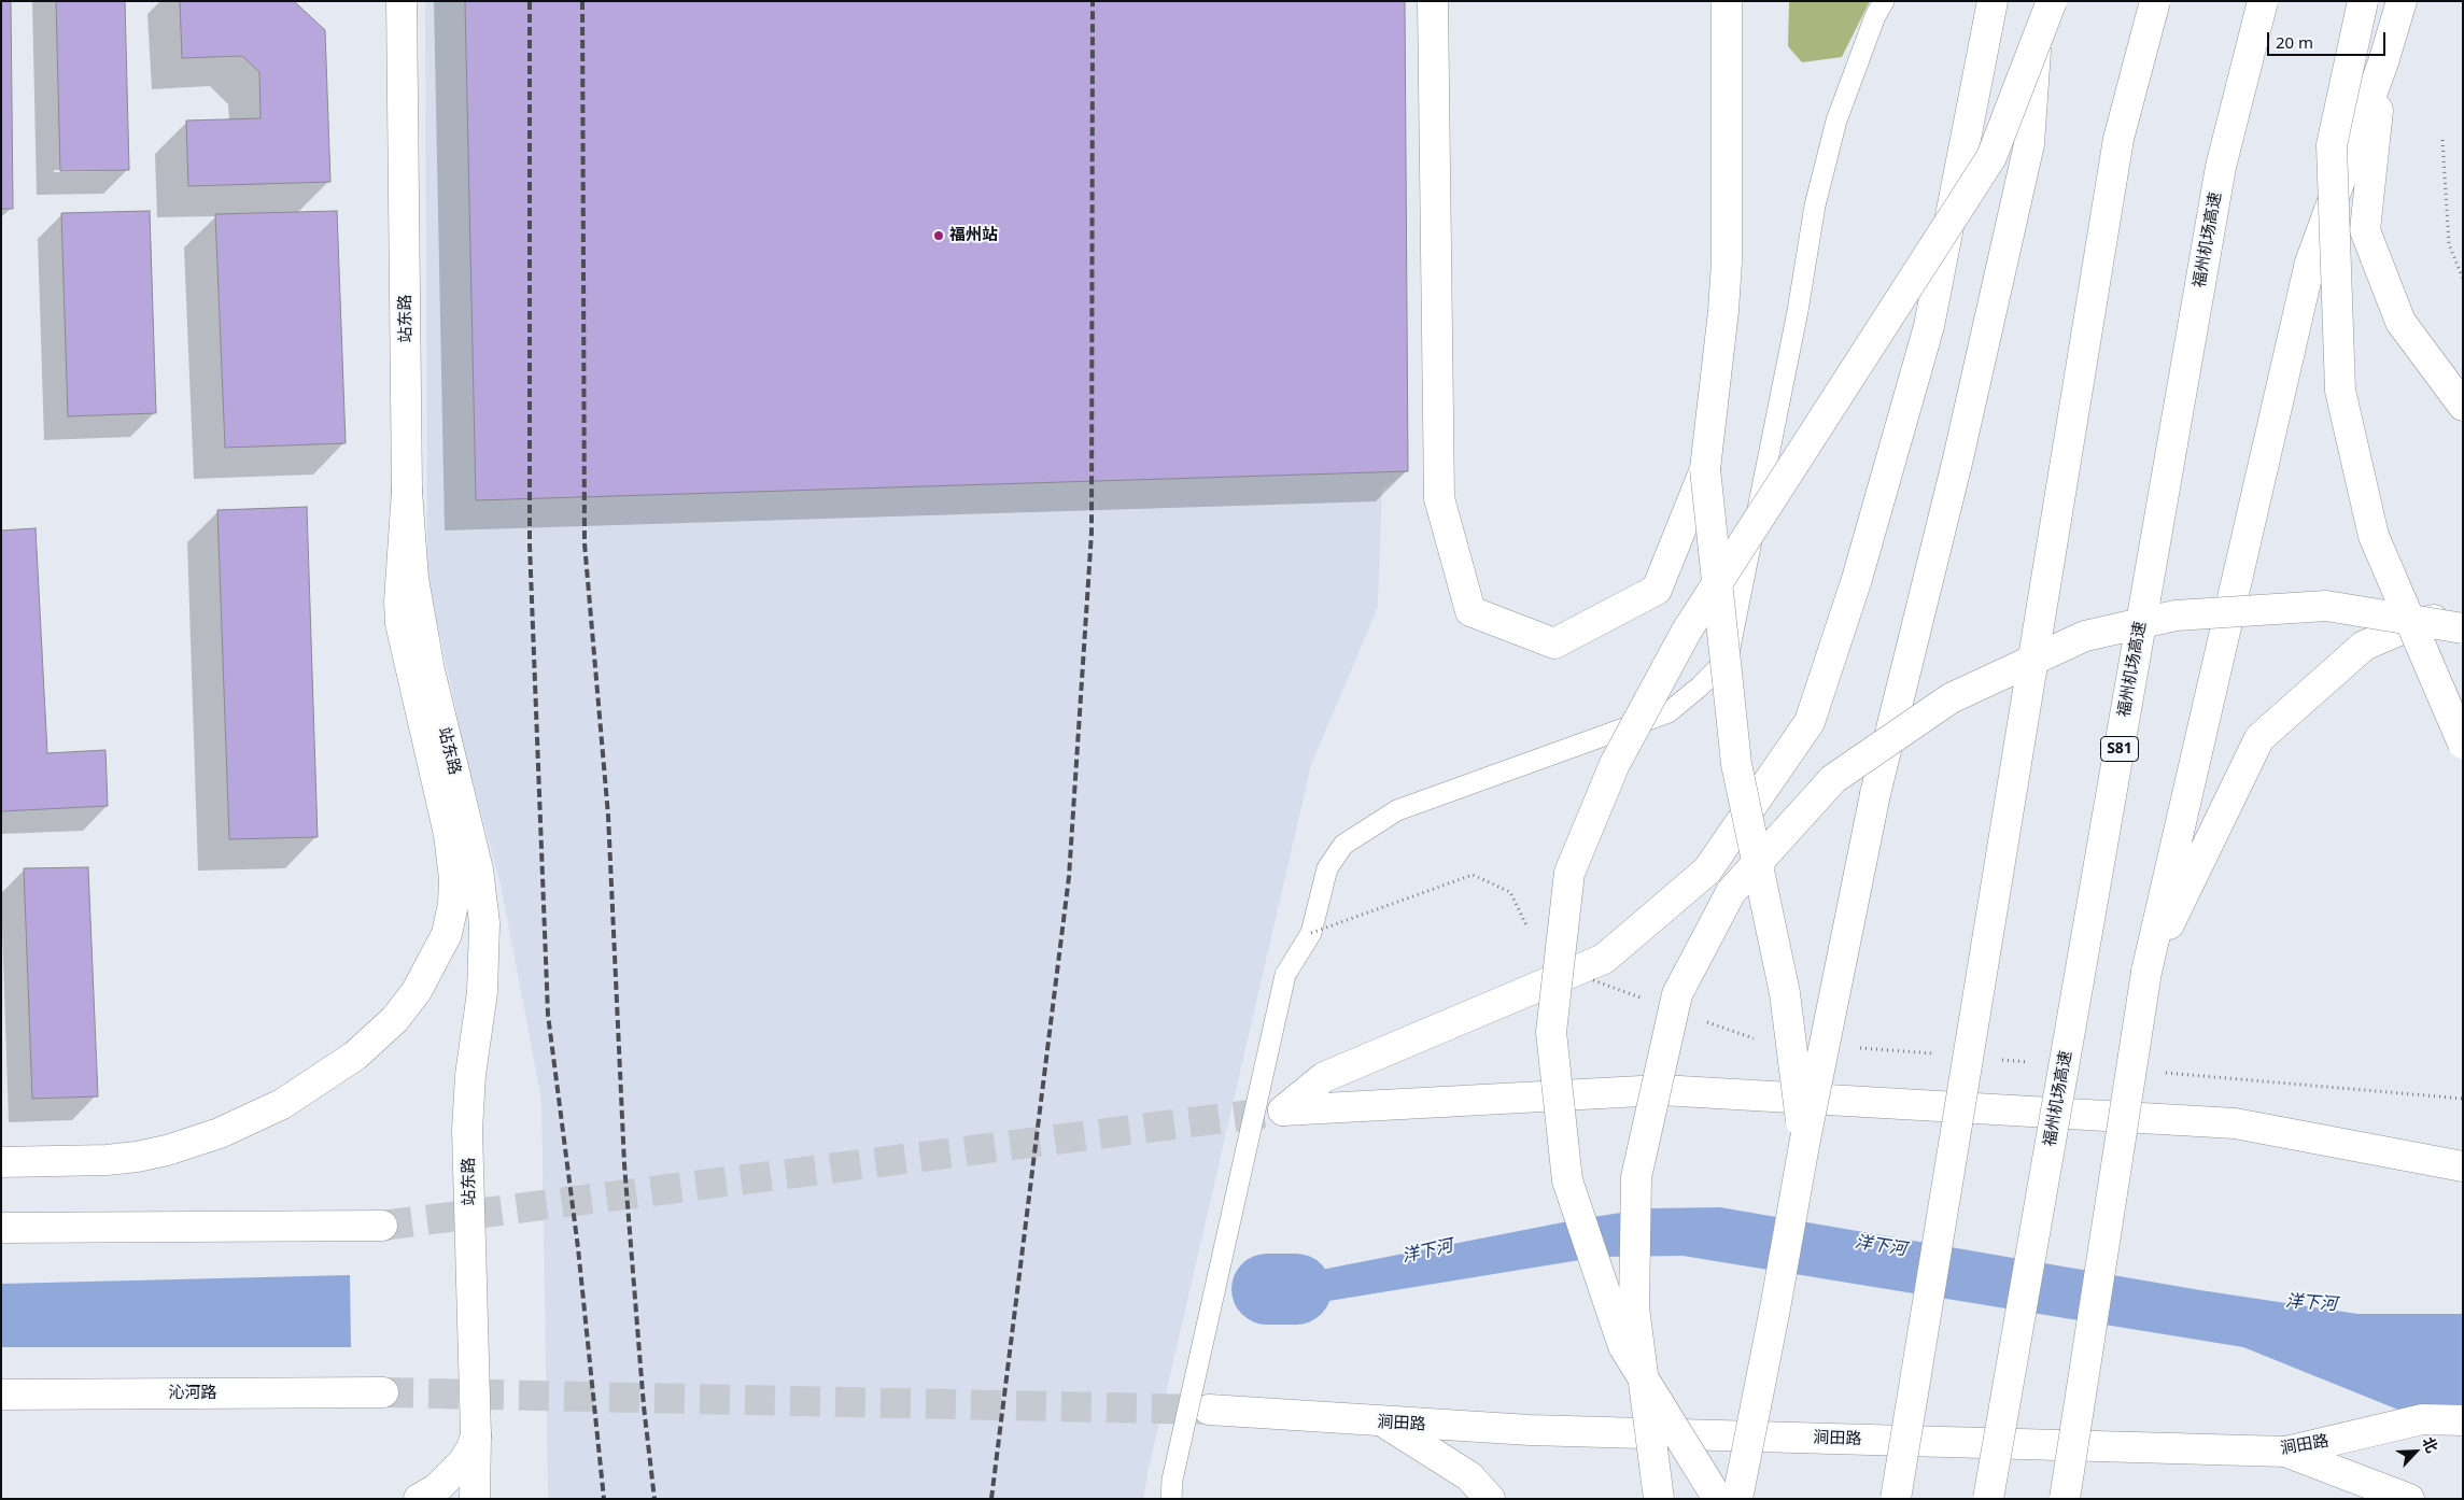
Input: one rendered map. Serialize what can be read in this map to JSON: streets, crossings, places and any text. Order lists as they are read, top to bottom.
{
  "streets": {
    "main road": [
      "福州机场高速",
      "站东路",
      "S81",
      "沁河路",
      "涧田路"
    ]
  },
  "water": ["洋下河"],
  "places": ["福州站"],
  "scale_bar": "20 m",
  "north": "top right"
}
